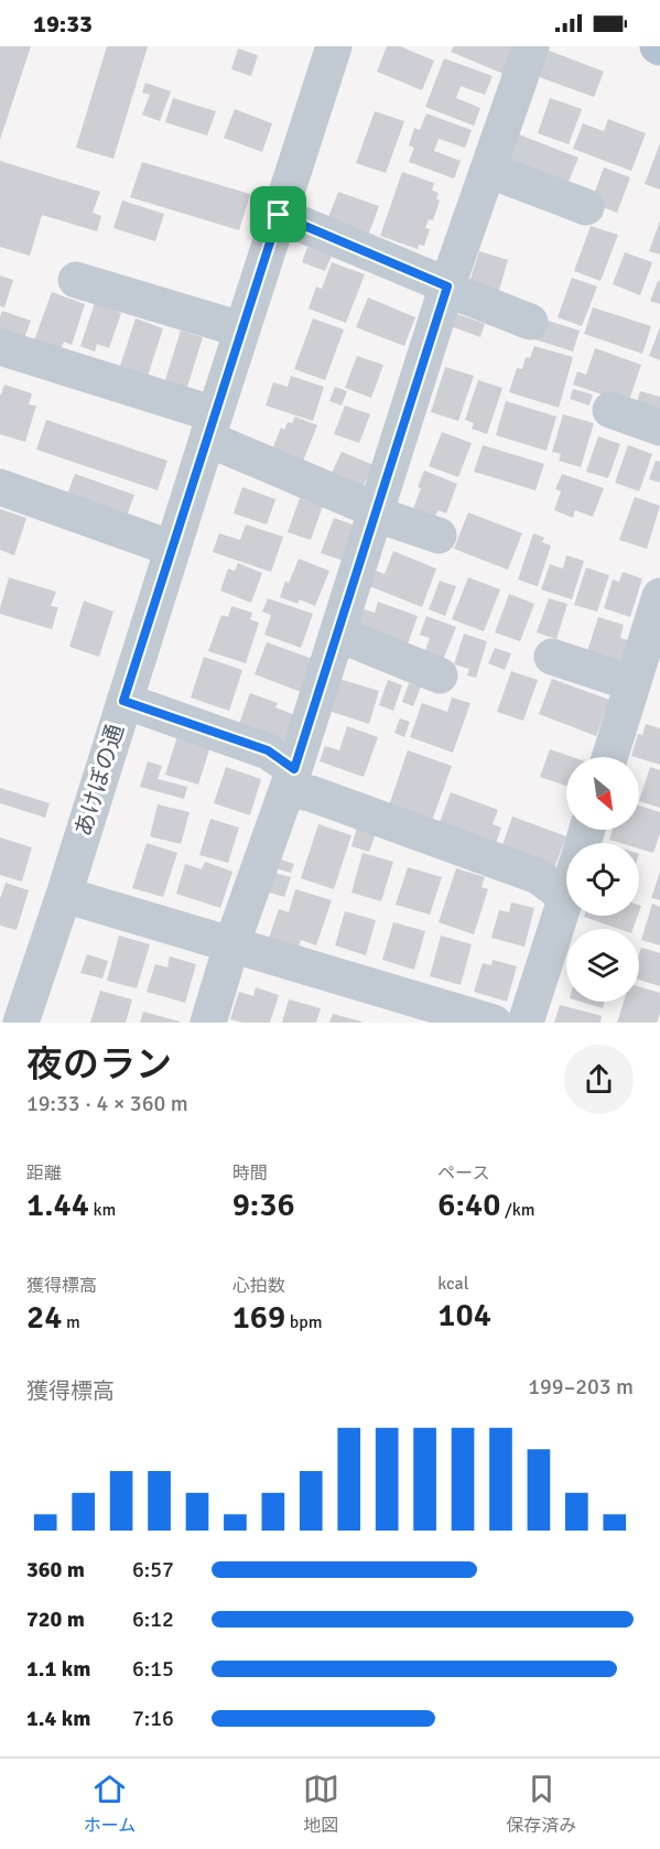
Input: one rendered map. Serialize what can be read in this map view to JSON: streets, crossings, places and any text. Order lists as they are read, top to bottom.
{
  "streets": {
    "street": ["あけぼの通"]
  },
  "north": "bottom right",
  "page": {
    "status": "19:33",
    "heading": ["夜のラン", "19:33 · 4 × 360 m"],
    "stats": [
      ["距離", "1.44 km"],
      ["時間", "9:36"],
      ["ペース", "6:40 /km"],
      ["獲得標高", "24 m"],
      ["心拍数", "169 bpm"],
      ["kcal", "104"]
    ],
    "chart": ["獲得標高", "199–203 m"],
    "list": [
      {
        "name": "360 m",
        "note": "6:57"
      },
      {
        "name": "720 m",
        "note": "6:12"
      },
      {
        "name": "1.1 km",
        "note": "6:15"
      },
      {
        "name": "1.4 km",
        "note": "7:16"
      }
    ],
    "tabs": ["ホーム", "地図", "保存済み"]
  }
}
